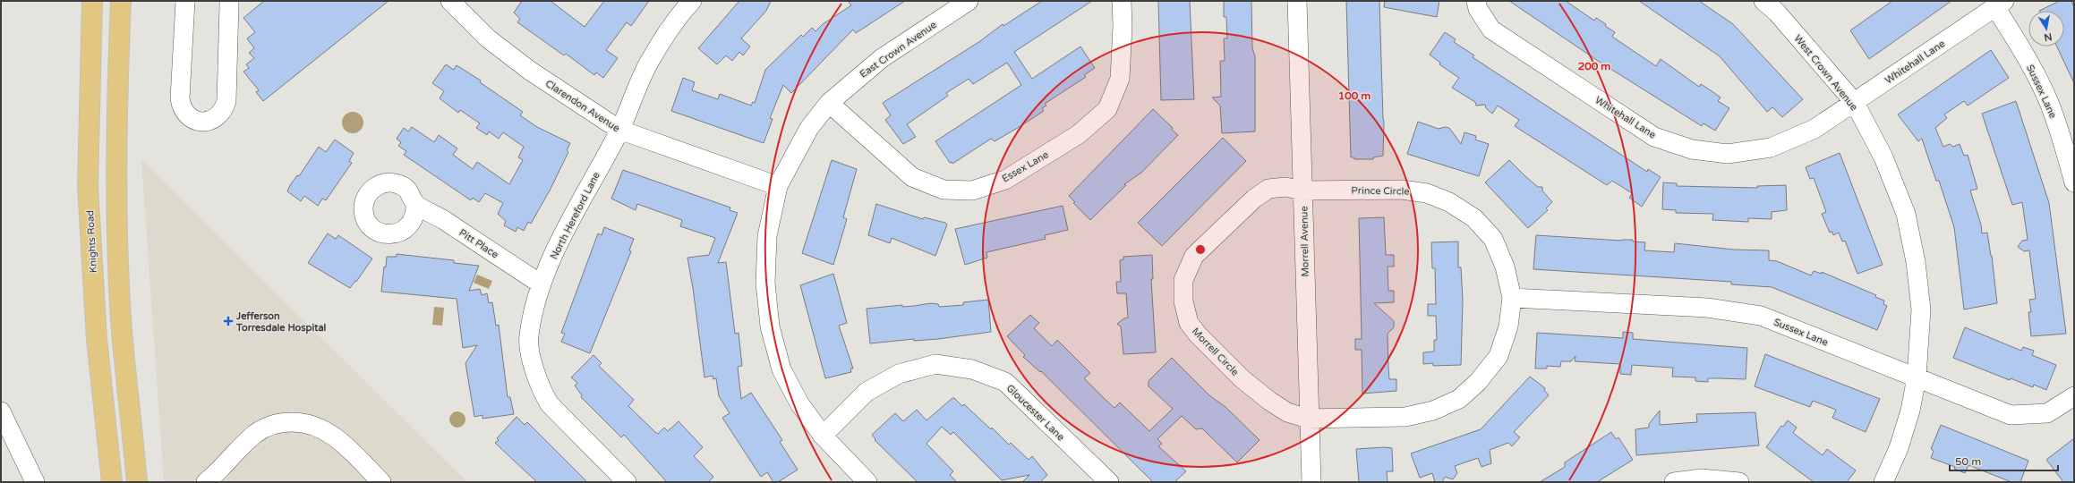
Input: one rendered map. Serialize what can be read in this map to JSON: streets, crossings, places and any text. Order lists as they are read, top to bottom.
{
  "streets": {
    "main road": ["Knights Road"],
    "street": [
      "East Crown Avenue",
      "Whitehall Lane",
      "West Crown Avenue",
      "Sussex Lane",
      "Clarendon Avenue",
      "Essex Lane",
      "Prince Circle",
      "North Hereford Lane",
      "Morrell Avenue",
      "Pitt Place",
      "Morrell Circle",
      "Gloucester Lane"
    ]
  },
  "crossings": [
    ["East Crown Avenue", "Clarendon Avenue"],
    ["East Crown Avenue", "Essex Lane"],
    ["East Crown Avenue", "Gloucester Lane"],
    ["Whitehall Lane", "West Crown Avenue"],
    ["Whitehall Lane", "Sussex Lane"],
    ["West Crown Avenue", "Sussex Lane"],
    ["Sussex Lane", "Prince Circle"],
    ["Clarendon Avenue", "North Hereford Lane"],
    ["Prince Circle", "Morrell Avenue"],
    ["Prince Circle", "Morrell Circle"],
    ["North Hereford Lane", "Pitt Place"],
    ["Morrell Avenue", "Morrell Circle"]
  ],
  "places": {
    "health": ["Jefferson Torresdale Hospital"]
  },
  "scale_bar": "50 m",
  "north": "bottom",
  "rings": ["200 m", "100 m"]
}
